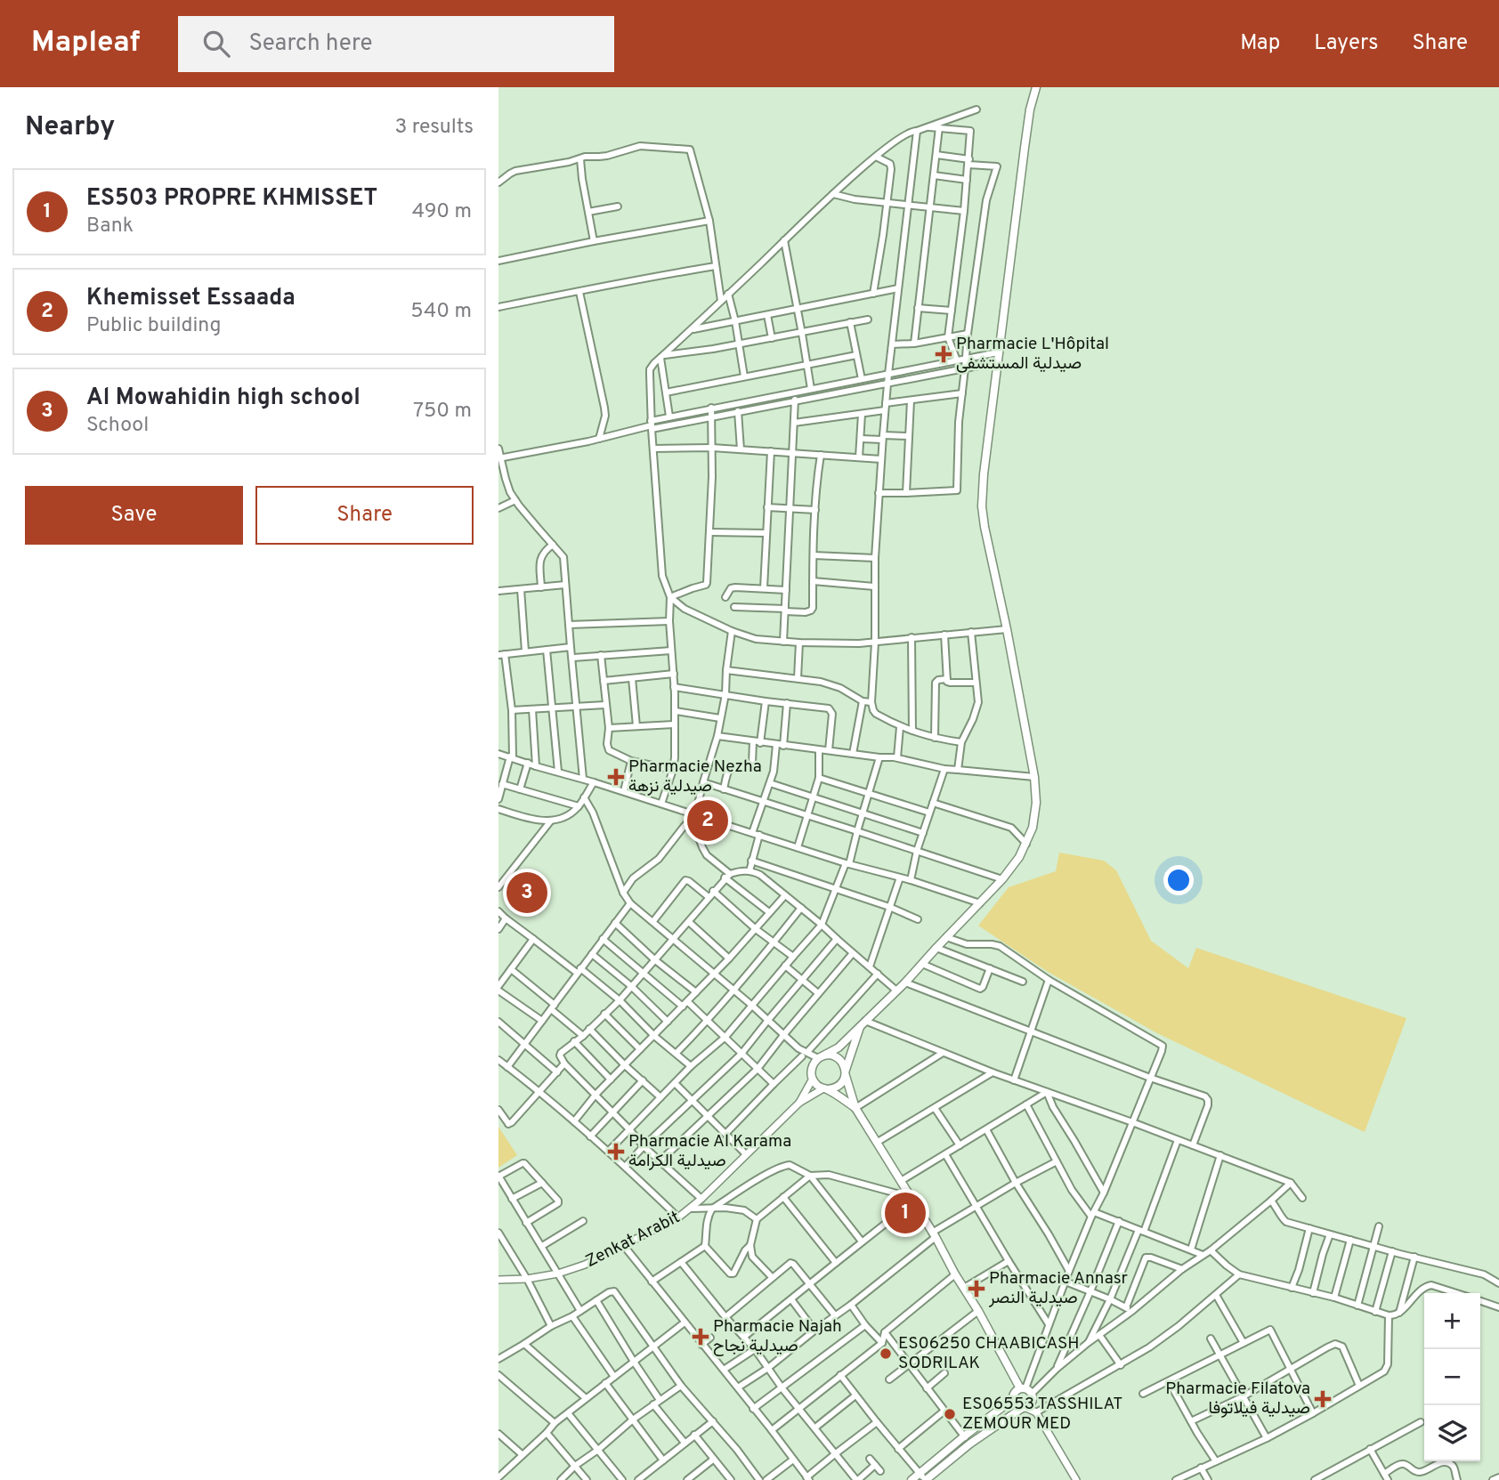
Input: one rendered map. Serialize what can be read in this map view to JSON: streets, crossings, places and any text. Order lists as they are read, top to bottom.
{
  "streets": {
    "street": ["Zenkat Arabit"]
  },
  "places": {
    "health": [
      "Pharmacie L'Hôpital صيدلية المستشفى",
      "Pharmacie Nezha صيدلية نزهة",
      "Pharmacie Al Karama صيدلية الكرامة",
      "Pharmacie Annasr صيدلية النصر",
      "Pharmacie Najah صيدلية نجاح",
      "Pharmacie Filatova صيدلية فيلاتوفا"
    ],
    "other": ["ES06250 CHAABICASH SODRILAK", "ES06553 TASSHILAT ZEMOUR MED"]
  },
  "page": {
    "header": "Mapleaf",
    "search": "Search here",
    "nav": ["Map", "Layers", "Share"],
    "heading": ["Nearby", "3 results"],
    "list": [
      {
        "mark": "1",
        "name": "ES503 PROPRE KHMISSET",
        "note": "Bank",
        "value": "490 m"
      },
      {
        "mark": "2",
        "name": "Khemisset Essaada",
        "note": "Public building",
        "value": "540 m"
      },
      {
        "mark": "3",
        "name": "Al Mowahidin high school",
        "note": "School",
        "value": "750 m"
      }
    ],
    "buttons": ["Save", "Share"],
    "pins": ["2", "3", "1"],
    "map_buttons": ["+", "−"]
  }
}
